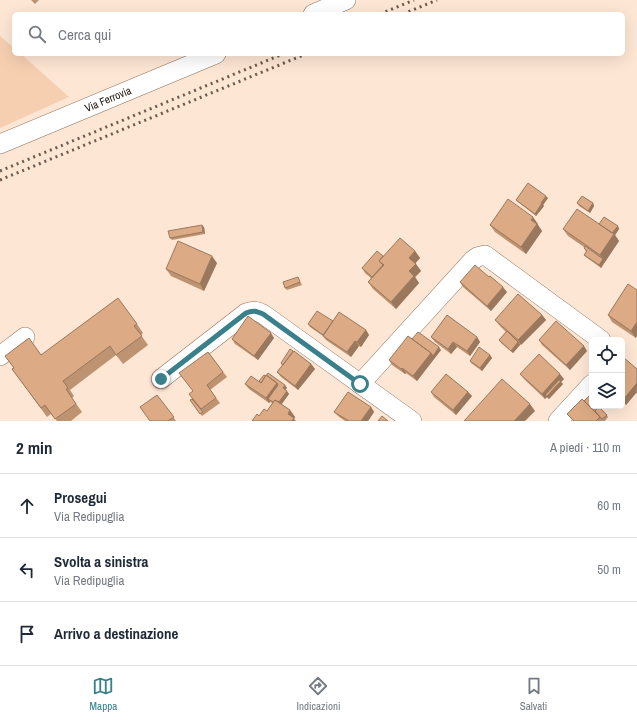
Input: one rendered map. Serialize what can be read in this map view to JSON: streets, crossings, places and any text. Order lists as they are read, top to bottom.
{
  "streets": {
    "street": ["Via Ferrovia"]
  },
  "page": {
    "search": "Cerca qui",
    "heading": ["2 min", "A piedi · 110 m"],
    "list": [
      ["Prosegui", "Via Redipuglia", "60 m"],
      ["Svolta a sinistra", "Via Redipuglia", "50 m"],
      "Arrivo a destinazione"
    ],
    "nav": ["Mappa", "Indicazioni", "Salvati"]
  }
}
